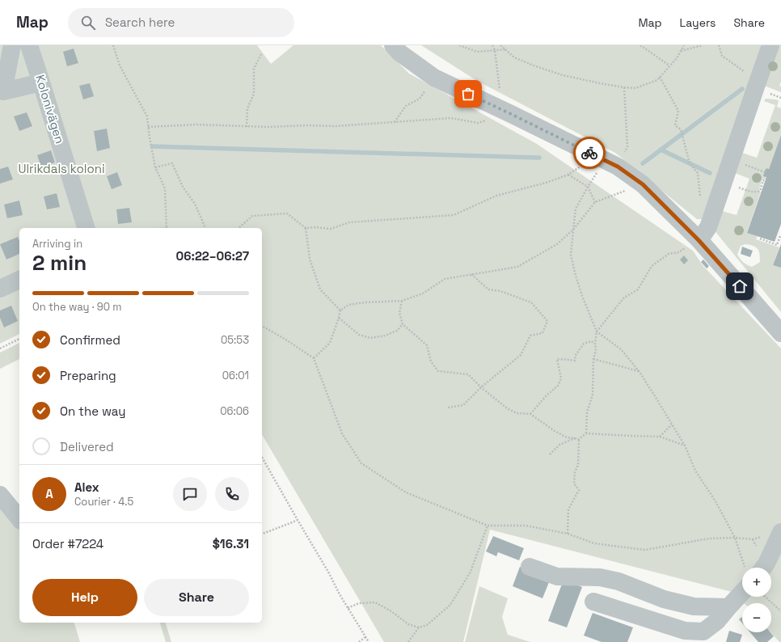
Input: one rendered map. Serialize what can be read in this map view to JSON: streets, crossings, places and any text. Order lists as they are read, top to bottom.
{
  "streets": {
    "street": ["Kolonivägen"]
  },
  "parks": ["Ulrikdals koloni"],
  "page": {
    "header": "Map",
    "search": "Search here",
    "nav": ["Map", "Layers", "Share"],
    "heading": ["2 min", "Arriving in", "06:22–06:27"],
    "panel": [
      "Alex",
      "Courier · 4.5",
      "Order #7224",
      "$16.31"
    ],
    "bar": "On the way · 90 m",
    "list": [
      ["Confirmed", "05:53"],
      ["Preparing", "06:01"],
      ["On the way", "06:06"],
      "Delivered"
    ],
    "round": "A",
    "map_buttons": ["+", "−"],
    "buttons": ["Help", "Share"]
  }
}
